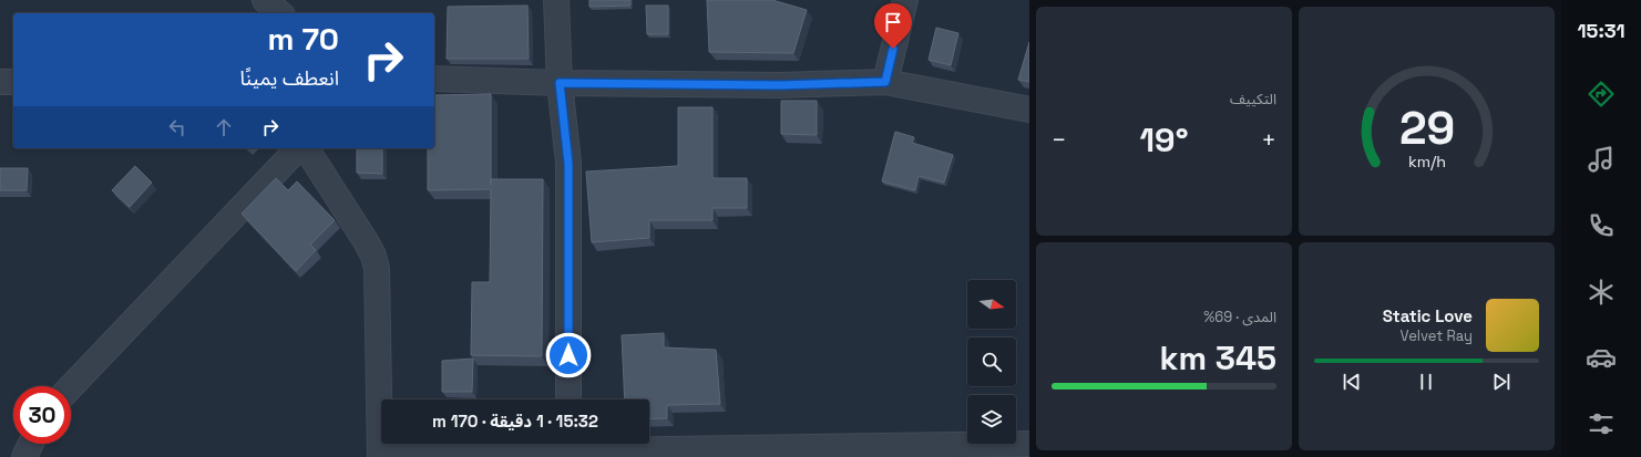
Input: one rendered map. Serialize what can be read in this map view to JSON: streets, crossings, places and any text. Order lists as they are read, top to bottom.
{
  "north": "right",
  "page": {
    "tabs": "15:31",
    "tile": [
      "التكييف",
      ["المدى · 69%", "345 km"]
    ],
    "turn": ["70 m", "انعطف يمينًا"],
    "heat": ["−", "19°", "+"],
    "song": ["Static Love", "Velvet Ray"],
    "limit": "30",
    "trip": "15:32 · 1 دقيقة · 170 m",
    "gauge": ["29", "km/h"]
  }
}
